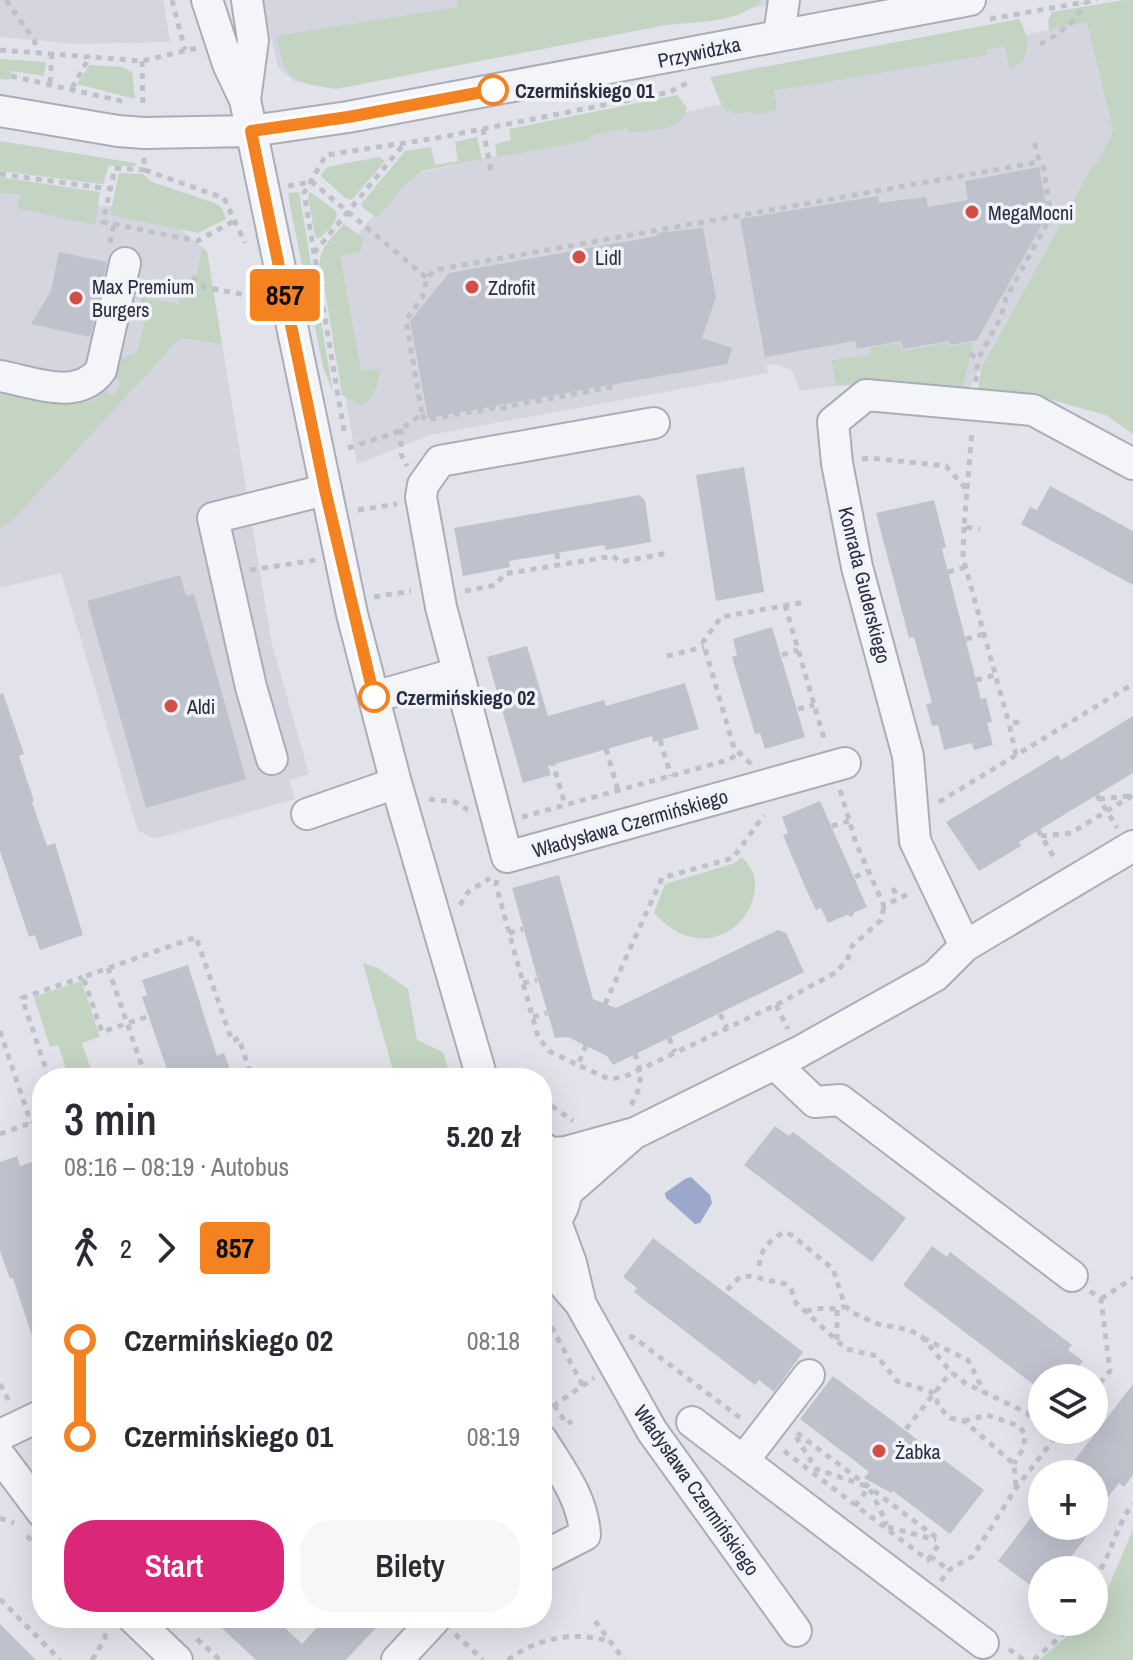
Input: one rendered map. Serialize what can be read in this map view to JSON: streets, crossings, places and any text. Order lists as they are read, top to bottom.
{
  "streets": {
    "street": ["Przywidzka", "Konrada Guderskiego", "Władysława Czermińskiego"]
  },
  "places": [
    "Czermińskiego 01",
    "MegaMocni",
    "Lidl",
    "Zdrofit",
    "Max Premium Burgers",
    "Czermińskiego 02",
    "Aldi",
    "Żabka"
  ],
  "lines": ["bus line 857"],
  "page": {
    "on_map": "857",
    "heading": ["3 min", "08:16 – 08:19 · Autobus", "5.20 zł"],
    "legs": ["2", "857"],
    "list": [
      {
        "name": "Czermińskiego 02",
        "value": "08:18"
      },
      {
        "name": "Czermińskiego 01",
        "value": "08:19"
      }
    ],
    "map_buttons": ["+", "−"],
    "buttons": ["Start", "Bilety"]
  }
}
